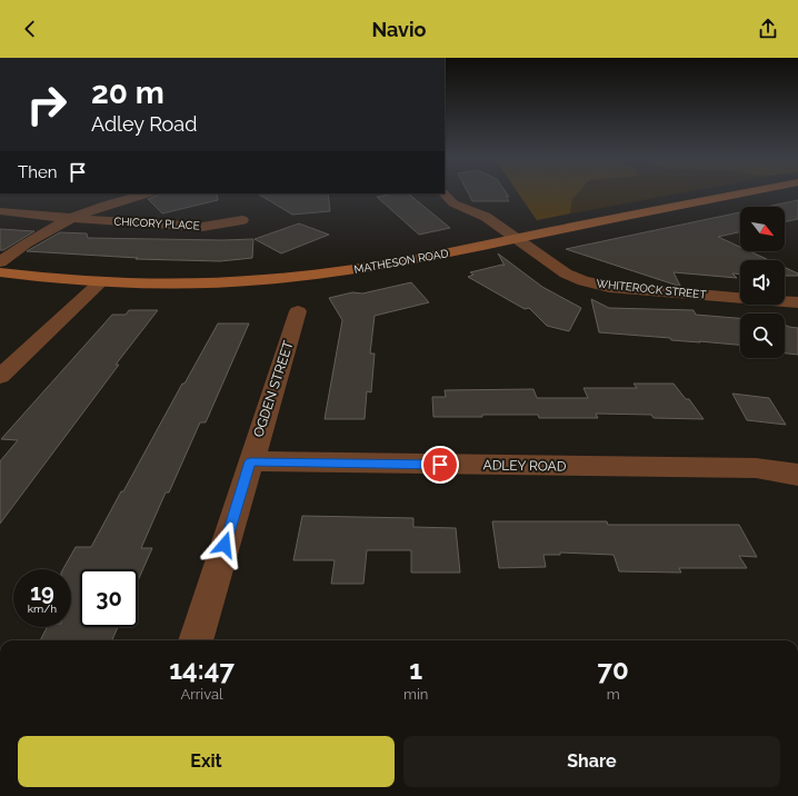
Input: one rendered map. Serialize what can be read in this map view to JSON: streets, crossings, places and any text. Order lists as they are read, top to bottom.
{
  "streets": {
    "street": [
      "CHICORY PLACE",
      "MATHESON ROAD",
      "WHITEROCK STREET",
      "OGDEN STREET",
      "ADLEY ROAD"
    ]
  },
  "crossings": [
    ["MATHESON ROAD", "WHITEROCK STREET"],
    ["OGDEN STREET", "ADLEY ROAD"]
  ],
  "north": "bottom right",
  "page": {
    "header": "Navio",
    "turn": ["20 m", "Adley Road"],
    "then": "Then",
    "speed": "19 km/h",
    "limit": "30",
    "eta": [
      "14:47",
      "Arrival",
      "1",
      "min",
      "70",
      "m"
    ],
    "buttons": ["Exit", "Share"]
  }
}
